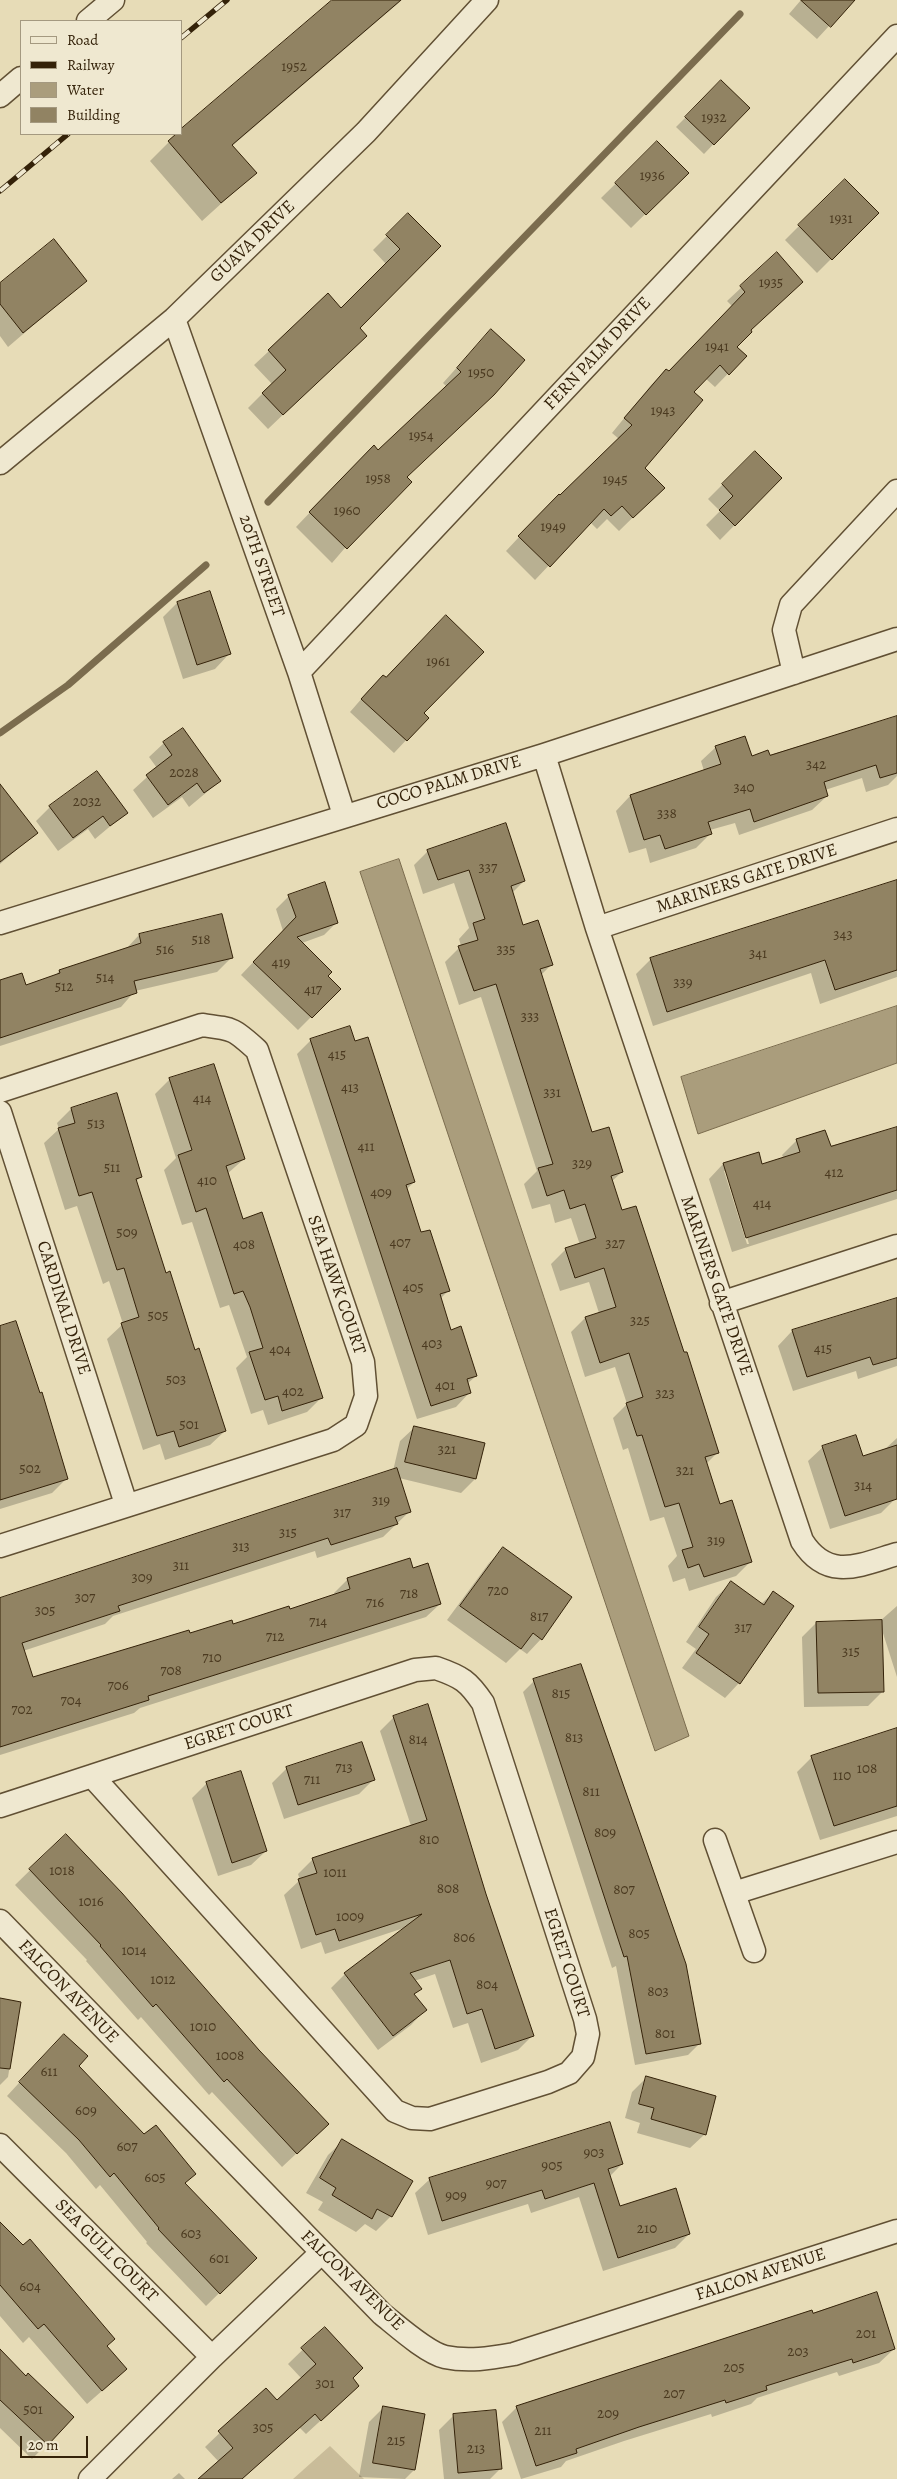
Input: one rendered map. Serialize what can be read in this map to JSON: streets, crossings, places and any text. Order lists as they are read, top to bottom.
{
  "streets": {
    "street": [
      "GUAVA DRIVE",
      "FERN PALM DRIVE",
      "20TH STREET",
      "COCO PALM DRIVE",
      "MARINERS GATE DRIVE",
      "SEA HAWK COURT",
      "CARDINAL DRIVE",
      "EGRET COURT",
      "FALCON AVENUE",
      "SEA GULL COURT"
    ]
  },
  "crossings": [
    ["GUAVA DRIVE", "20TH STREET"],
    ["FERN PALM DRIVE", "20TH STREET"],
    ["20TH STREET", "COCO PALM DRIVE"],
    ["COCO PALM DRIVE", "MARINERS GATE DRIVE"],
    ["SEA HAWK COURT", "CARDINAL DRIVE"]
  ],
  "house_numbers": [
    "1952",
    "1932",
    "1936",
    "1931",
    "1935",
    "1941",
    "1950",
    "1943",
    "1954",
    "1958",
    "1945",
    "1960",
    "1949",
    "1961",
    "342",
    "2028",
    "340",
    "2032",
    "338",
    "337",
    "343",
    "518",
    "516",
    "335",
    "341",
    "419",
    "514",
    "339",
    "512",
    "417",
    "333",
    "415",
    "413",
    "331",
    "414",
    "513",
    "411",
    "329",
    "511",
    "412",
    "410",
    "409",
    "414",
    "509",
    "407",
    "327",
    "408",
    "405",
    "505",
    "325",
    "403",
    "415",
    "404",
    "503",
    "401",
    "402",
    "323",
    "501",
    "321",
    "502",
    "321",
    "314",
    "319",
    "317",
    "315",
    "319",
    "313",
    "311",
    "309",
    "720",
    "718",
    "307",
    "716",
    "305",
    "817",
    "714",
    "317",
    "712",
    "315",
    "710",
    "708",
    "706",
    "815",
    "704",
    "702",
    "813",
    "814",
    "713",
    "108",
    "110",
    "711",
    "811",
    "809",
    "810",
    "1018",
    "1011",
    "808",
    "807",
    "1016",
    "1009",
    "805",
    "806",
    "1014",
    "1012",
    "804",
    "803",
    "1010",
    "801",
    "1008",
    "611",
    "609",
    "607",
    "903",
    "905",
    "605",
    "907",
    "909",
    "210",
    "603",
    "601",
    "604",
    "201",
    "203",
    "205",
    "301",
    "207",
    "501",
    "209",
    "305",
    "211",
    "215",
    "213"
  ],
  "legend": [
    "Road",
    "Railway",
    "Water",
    "Building"
  ],
  "scale_bar": "20 m"
}
